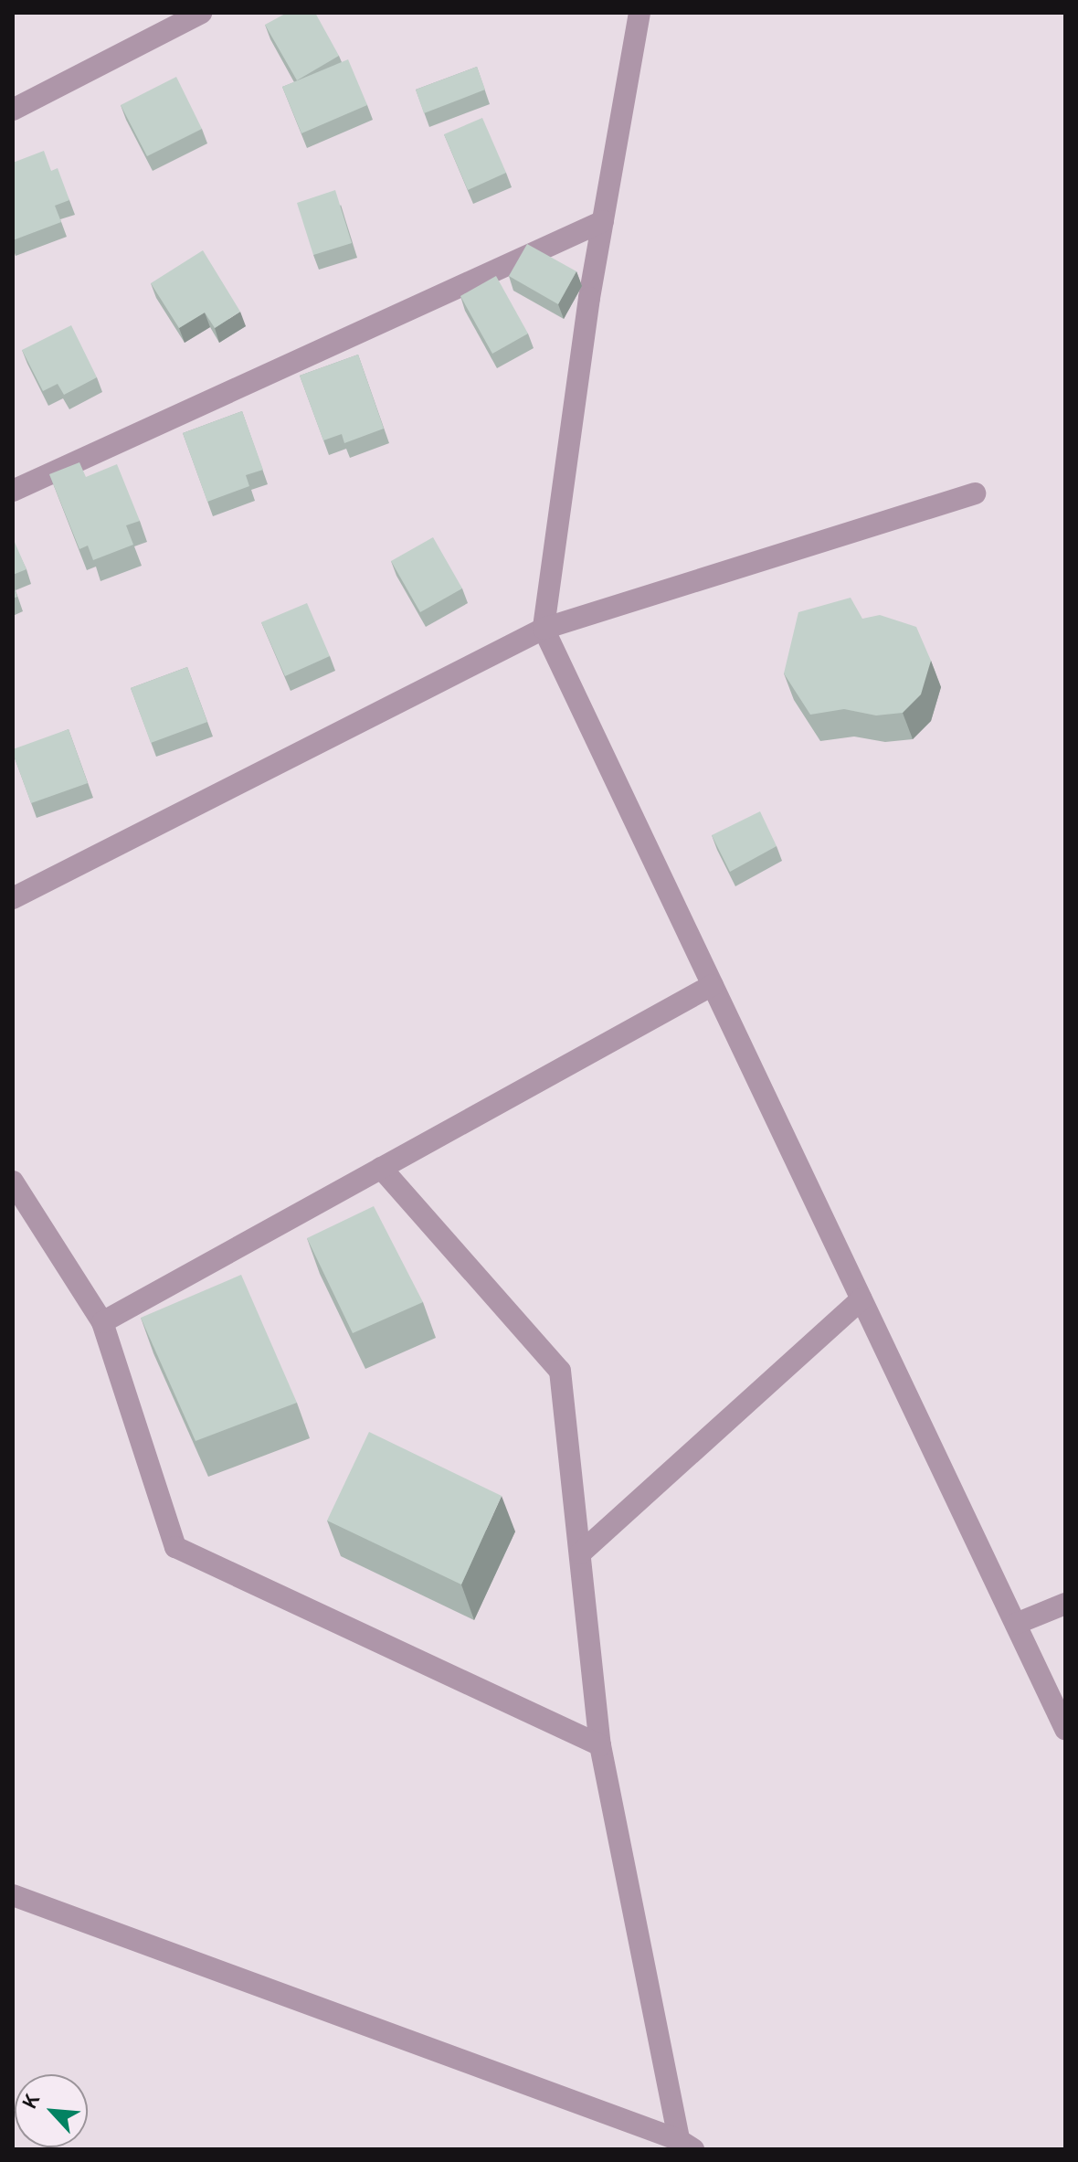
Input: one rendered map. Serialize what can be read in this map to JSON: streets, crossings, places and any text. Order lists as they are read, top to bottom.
{
  "north": "top left"
}
